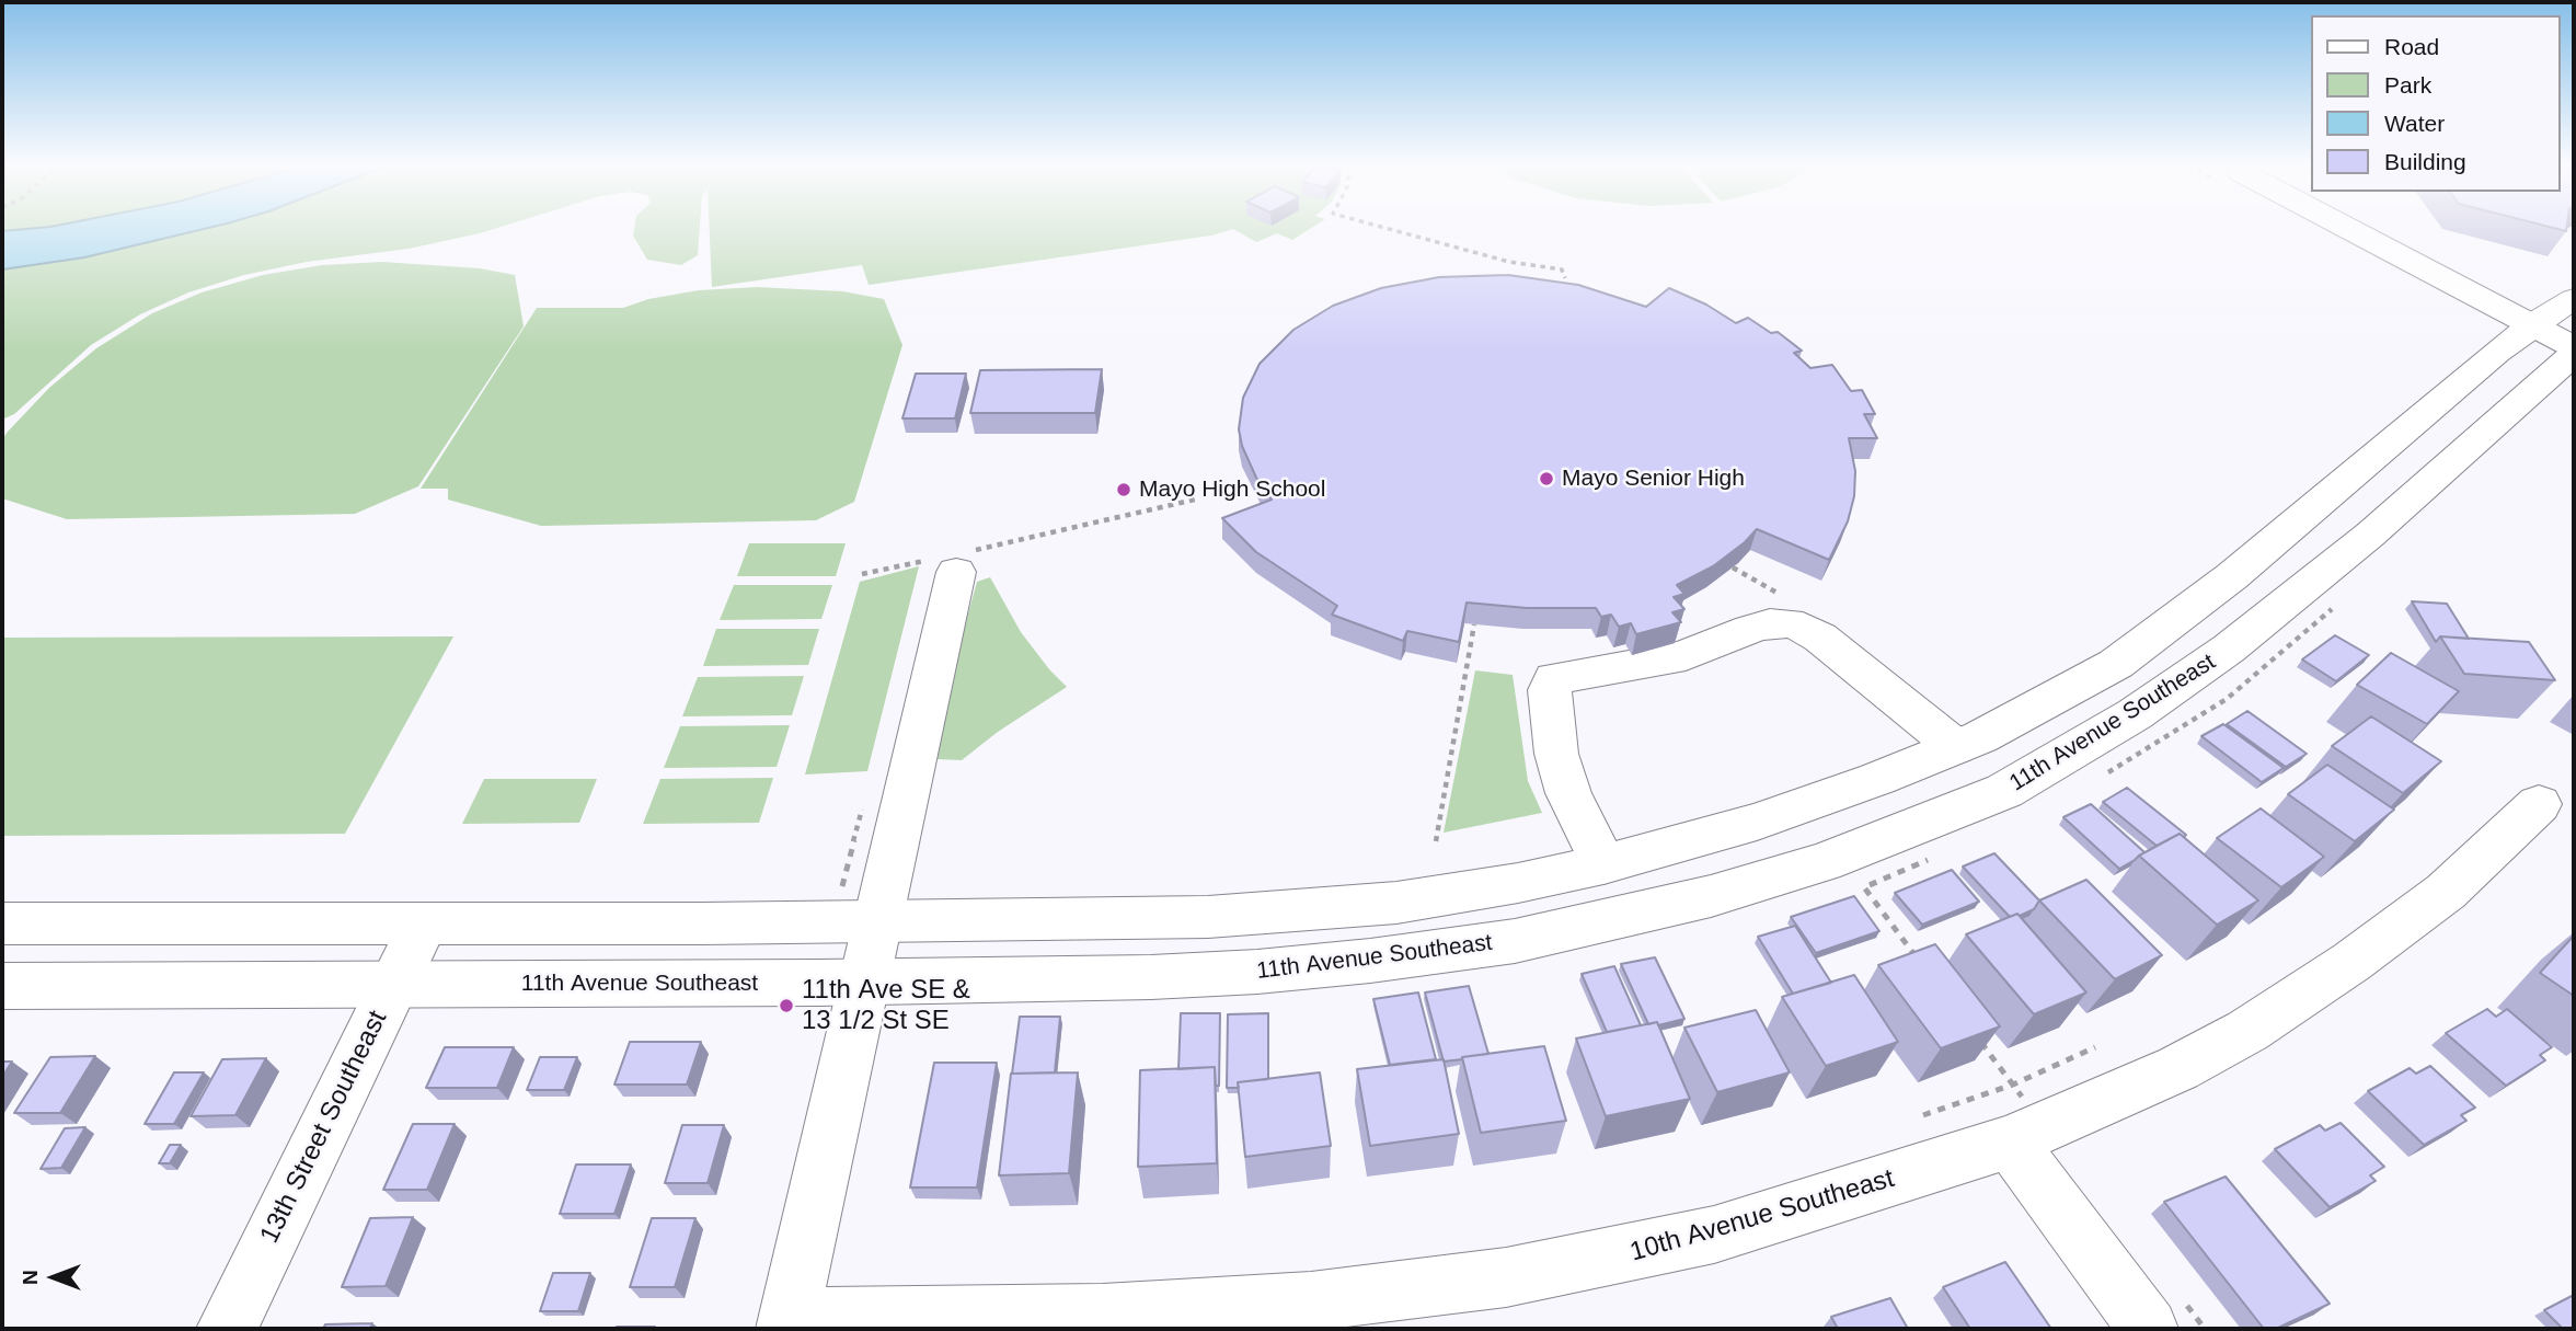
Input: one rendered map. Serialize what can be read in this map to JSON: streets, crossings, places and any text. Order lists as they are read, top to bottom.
{
  "streets": {
    "main road": ["11th Avenue Southeast", "13th Street Southeast", "10th Avenue Southeast"]
  },
  "crossings": [
    ["11th Avenue Southeast", "13th Street Southeast"]
  ],
  "places": ["Mayo Senior High", "Mayo High School", "11th Ave SE & 13 1/2 St SE"],
  "legend": [
    "Road",
    "Park",
    "Water",
    "Building"
  ],
  "north": "left"
}
